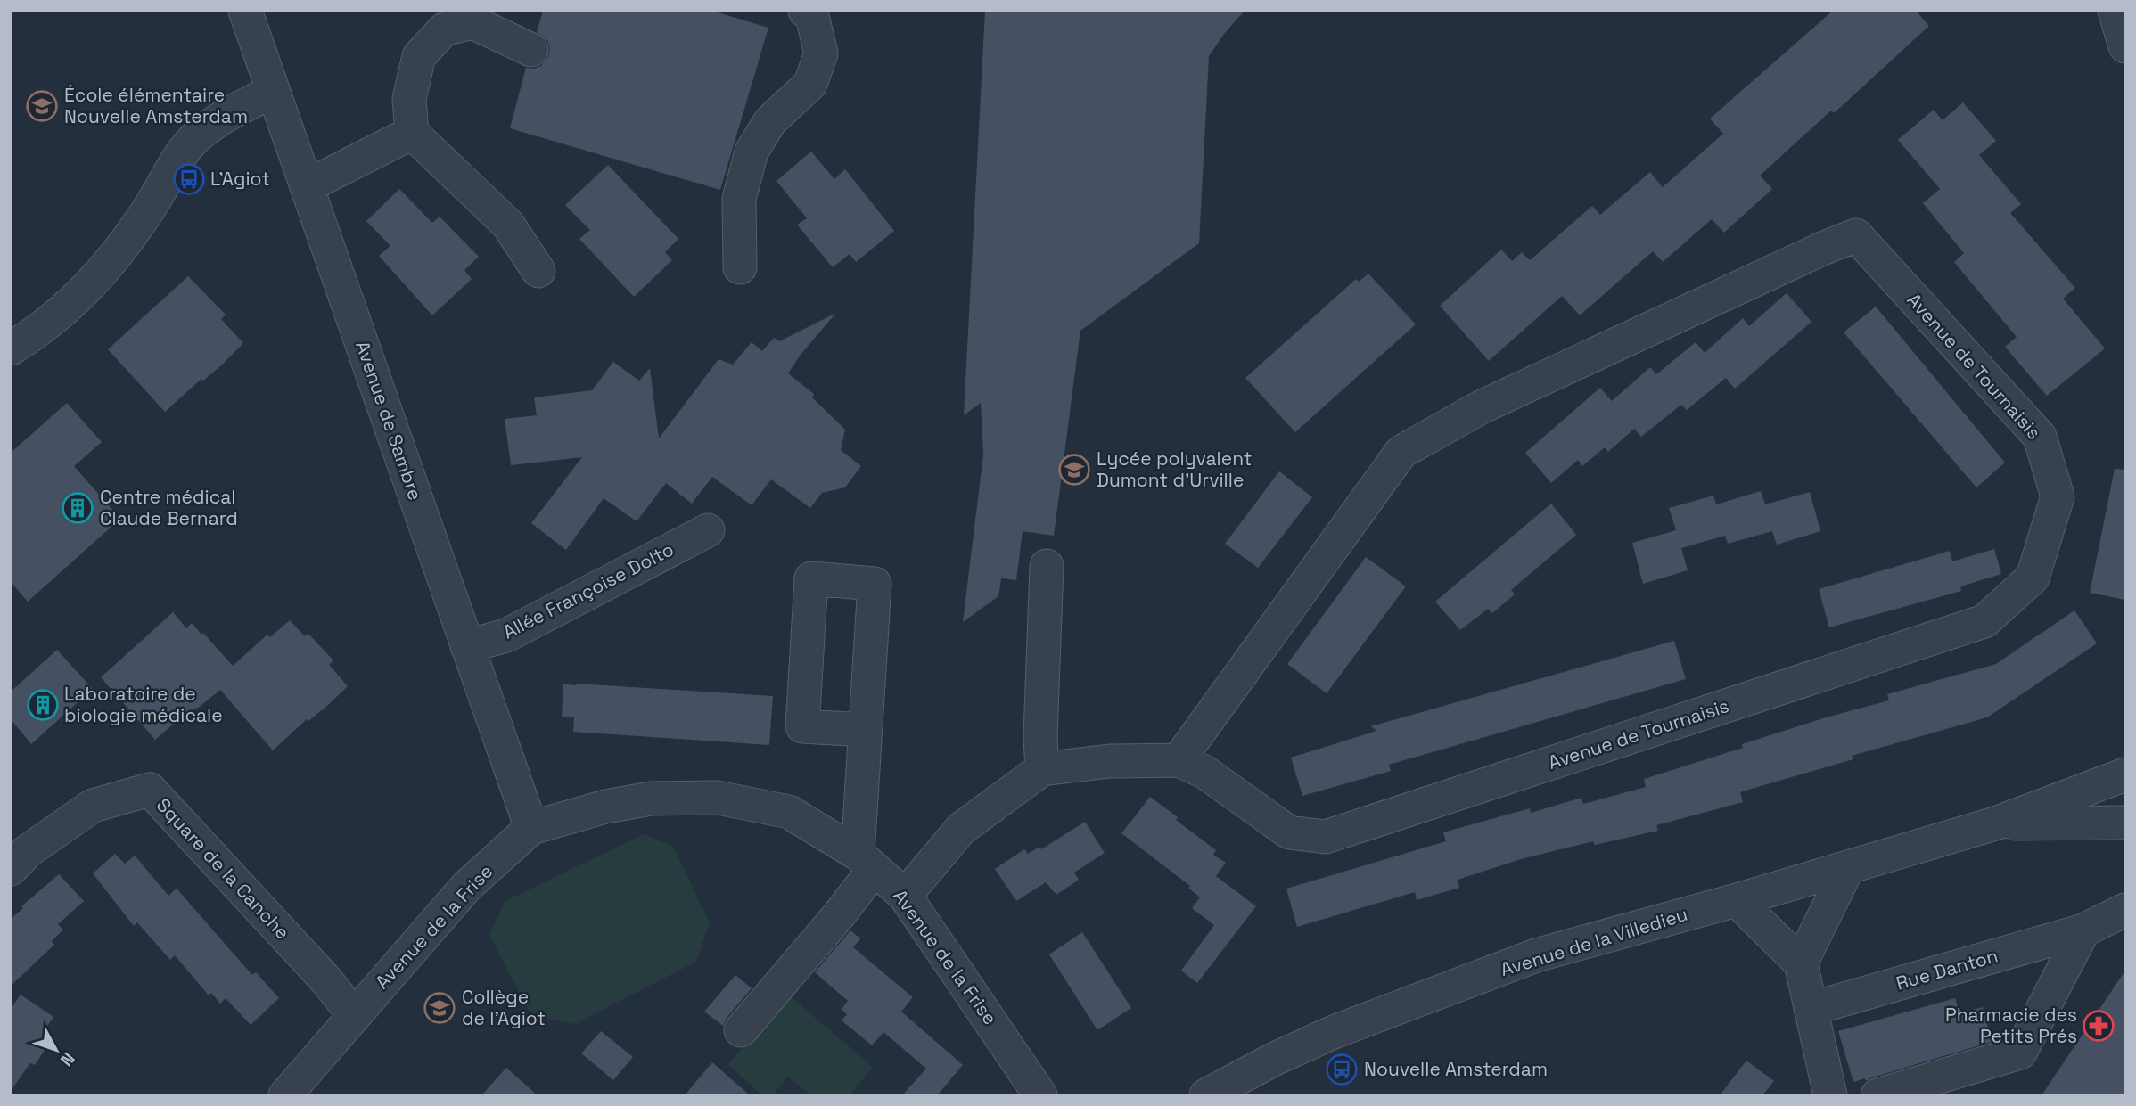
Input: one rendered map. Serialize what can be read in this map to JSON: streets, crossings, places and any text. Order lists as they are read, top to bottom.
{
  "streets": {
    "street": [
      "Avenue de Tournaisis",
      "Avenue de Sambre",
      "Allée Françoise Dolto",
      "Square de la Canche",
      "Avenue de la Frise",
      "Avenue de la Villedieu",
      "Rue Danton"
    ]
  },
  "crossings": [
    ["Avenue de Tournaisis", "Avenue de la Frise"],
    ["Avenue de Sambre", "Allée Françoise Dolto"],
    ["Avenue de Sambre", "Avenue de la Frise"],
    ["Square de la Canche", "Avenue de la Frise"]
  ],
  "places": {
    "school or university": ["École élémentaire Nouvelle Amsterdam", "Lycée polyvalent Dumont d'Urville", "Collège de l'Agiot"],
    "bus stop": ["L'Agiot", "Nouvelle Amsterdam"],
    "building": ["Centre médical Claude Bernard", "Laboratoire de biologie médicale"],
    "pharmacy": ["Pharmacie des Petits Prés"]
  },
  "north": "bottom right"
}
